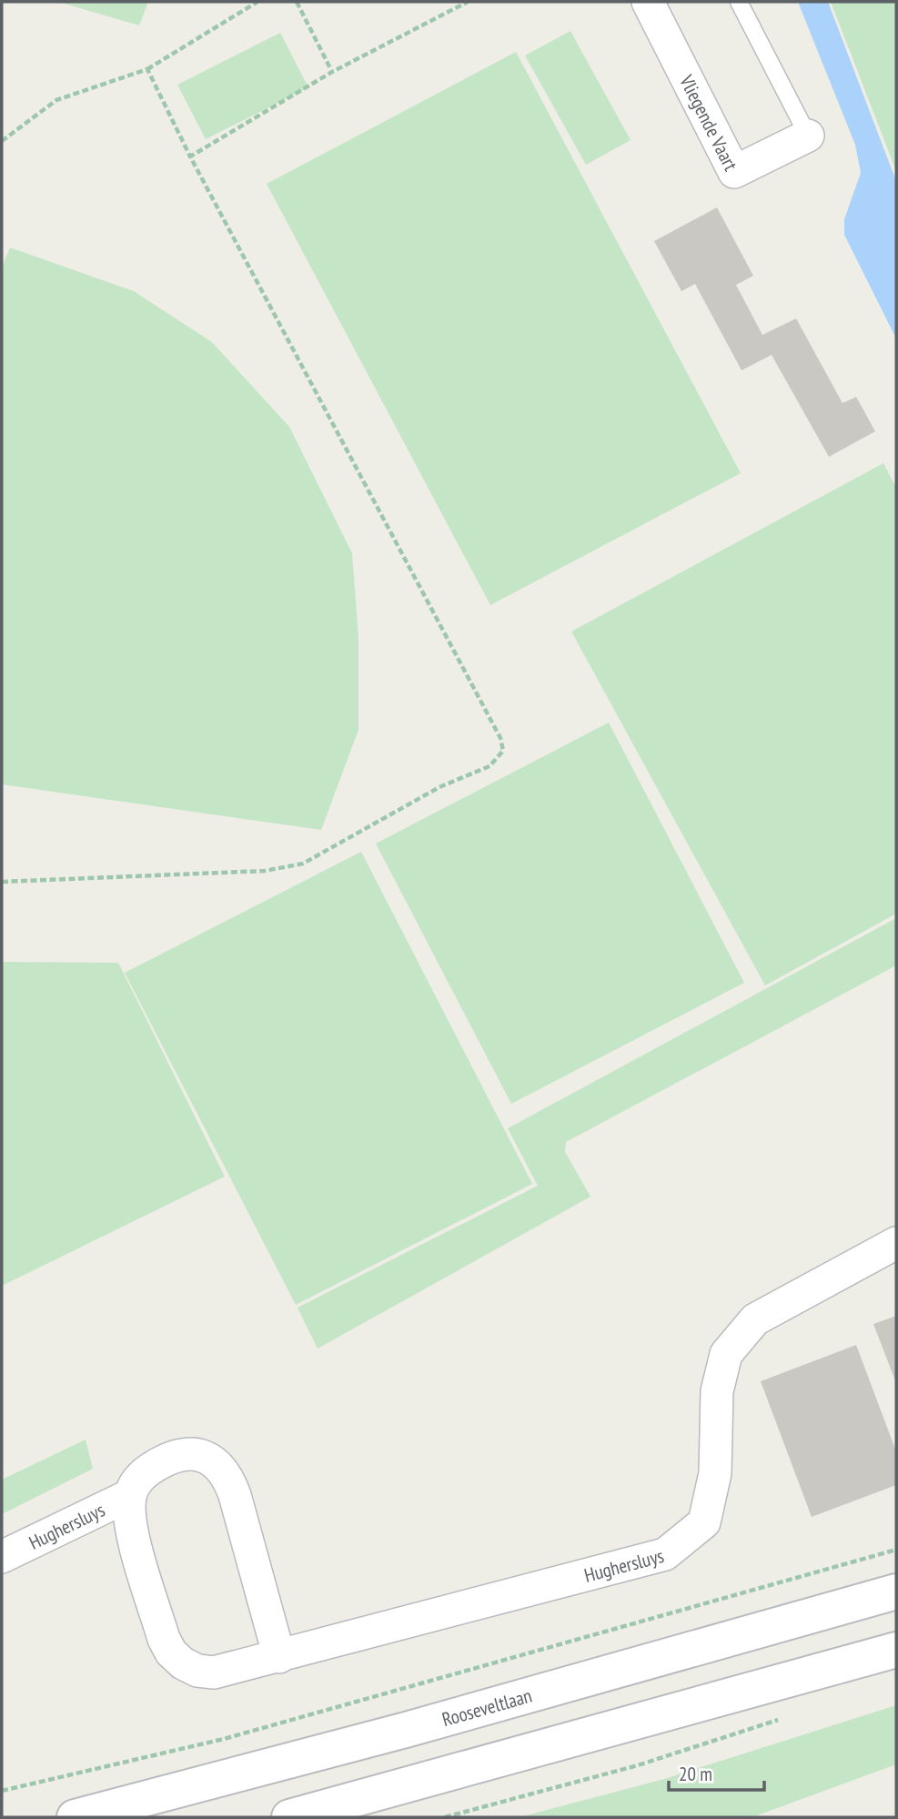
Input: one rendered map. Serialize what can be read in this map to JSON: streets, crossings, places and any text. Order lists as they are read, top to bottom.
{
  "streets": {
    "main road": ["Rooseveltlaan"],
    "street": ["Vliegende Vaart", "Hughersluys"]
  },
  "scale_bar": "20 m"
}
